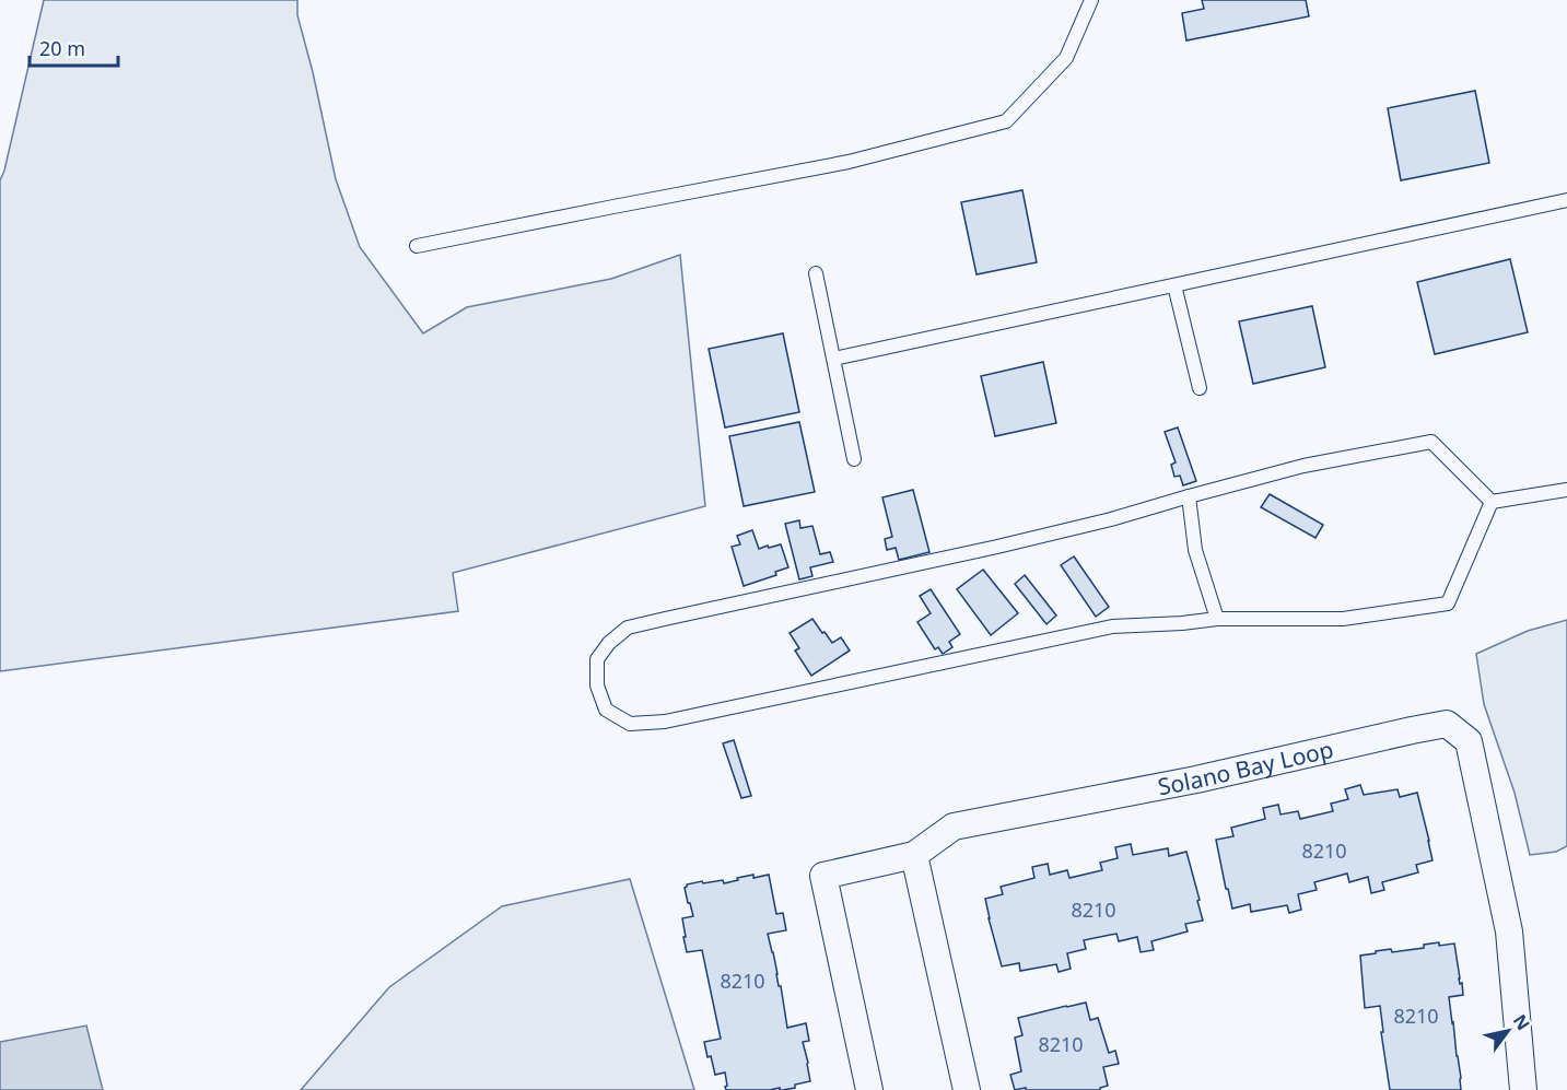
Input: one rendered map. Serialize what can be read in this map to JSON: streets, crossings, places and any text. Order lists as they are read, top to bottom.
{
  "streets": {
    "street": ["Solano Bay Loop"]
  },
  "house_numbers": [
    "8210",
    "8210",
    "8210",
    "8210",
    "8210"
  ],
  "scale_bar": "20 m",
  "north": "top right"
}
